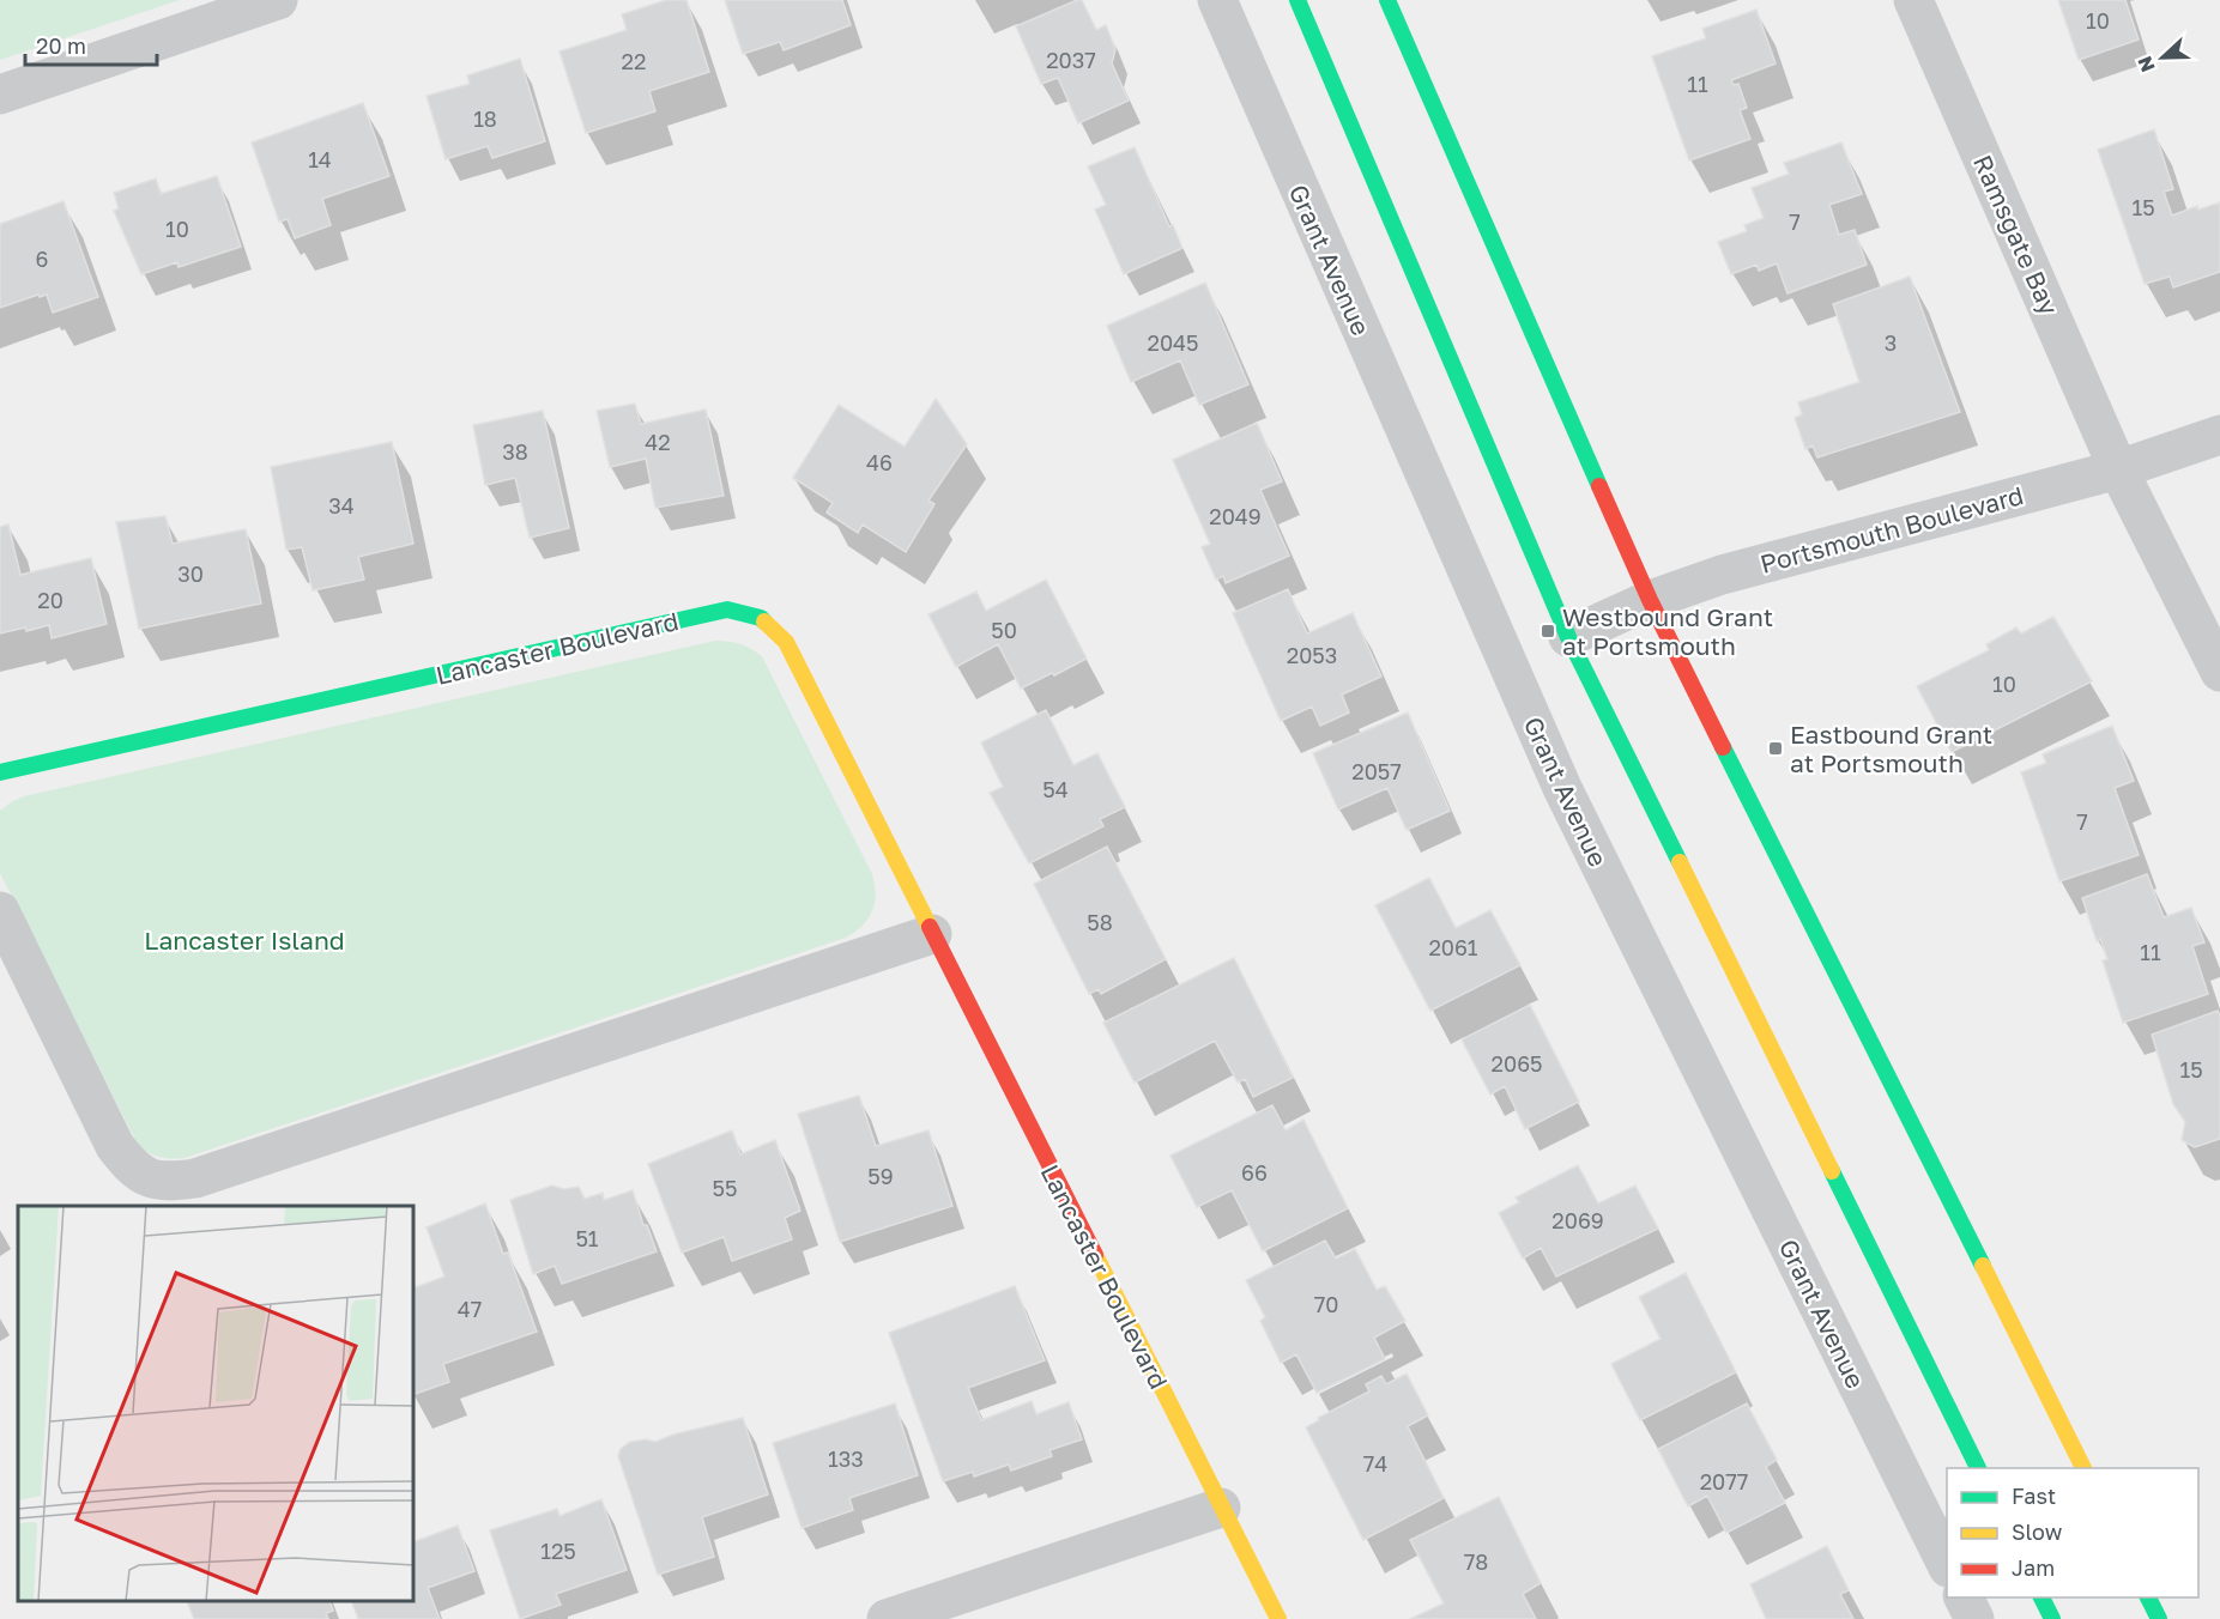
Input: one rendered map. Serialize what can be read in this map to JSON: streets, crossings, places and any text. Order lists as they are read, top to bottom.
{
  "streets": {
    "main road": ["Lancaster Boulevard"],
    "street": ["Ramsgate Bay", "Grant Avenue", "Portsmouth Boulevard"]
  },
  "crossings": [
    ["Ramsgate Bay", "Portsmouth Boulevard"]
  ],
  "parks": ["Lancaster Island"],
  "places": {
    "transit": ["Westbound Grant at Portsmouth", "Eastbound Grant at Portsmouth"]
  },
  "house_numbers": [
    "10",
    "2037",
    "22",
    "11",
    "18",
    "14",
    "15",
    "7",
    "10",
    "6",
    "2045",
    "3",
    "42",
    "38",
    "46",
    "34",
    "2049",
    "30",
    "20",
    "50",
    "2053",
    "10",
    "2057",
    "54",
    "7",
    "58",
    "2061",
    "11",
    "2065",
    "15",
    "66",
    "59",
    "55",
    "2069",
    "51",
    "70",
    "47",
    "133",
    "74",
    "2077",
    "125",
    "78"
  ],
  "legend": ["Fast", "Slow", "Jam"],
  "scale_bar": "20 m",
  "north": "left"
}
